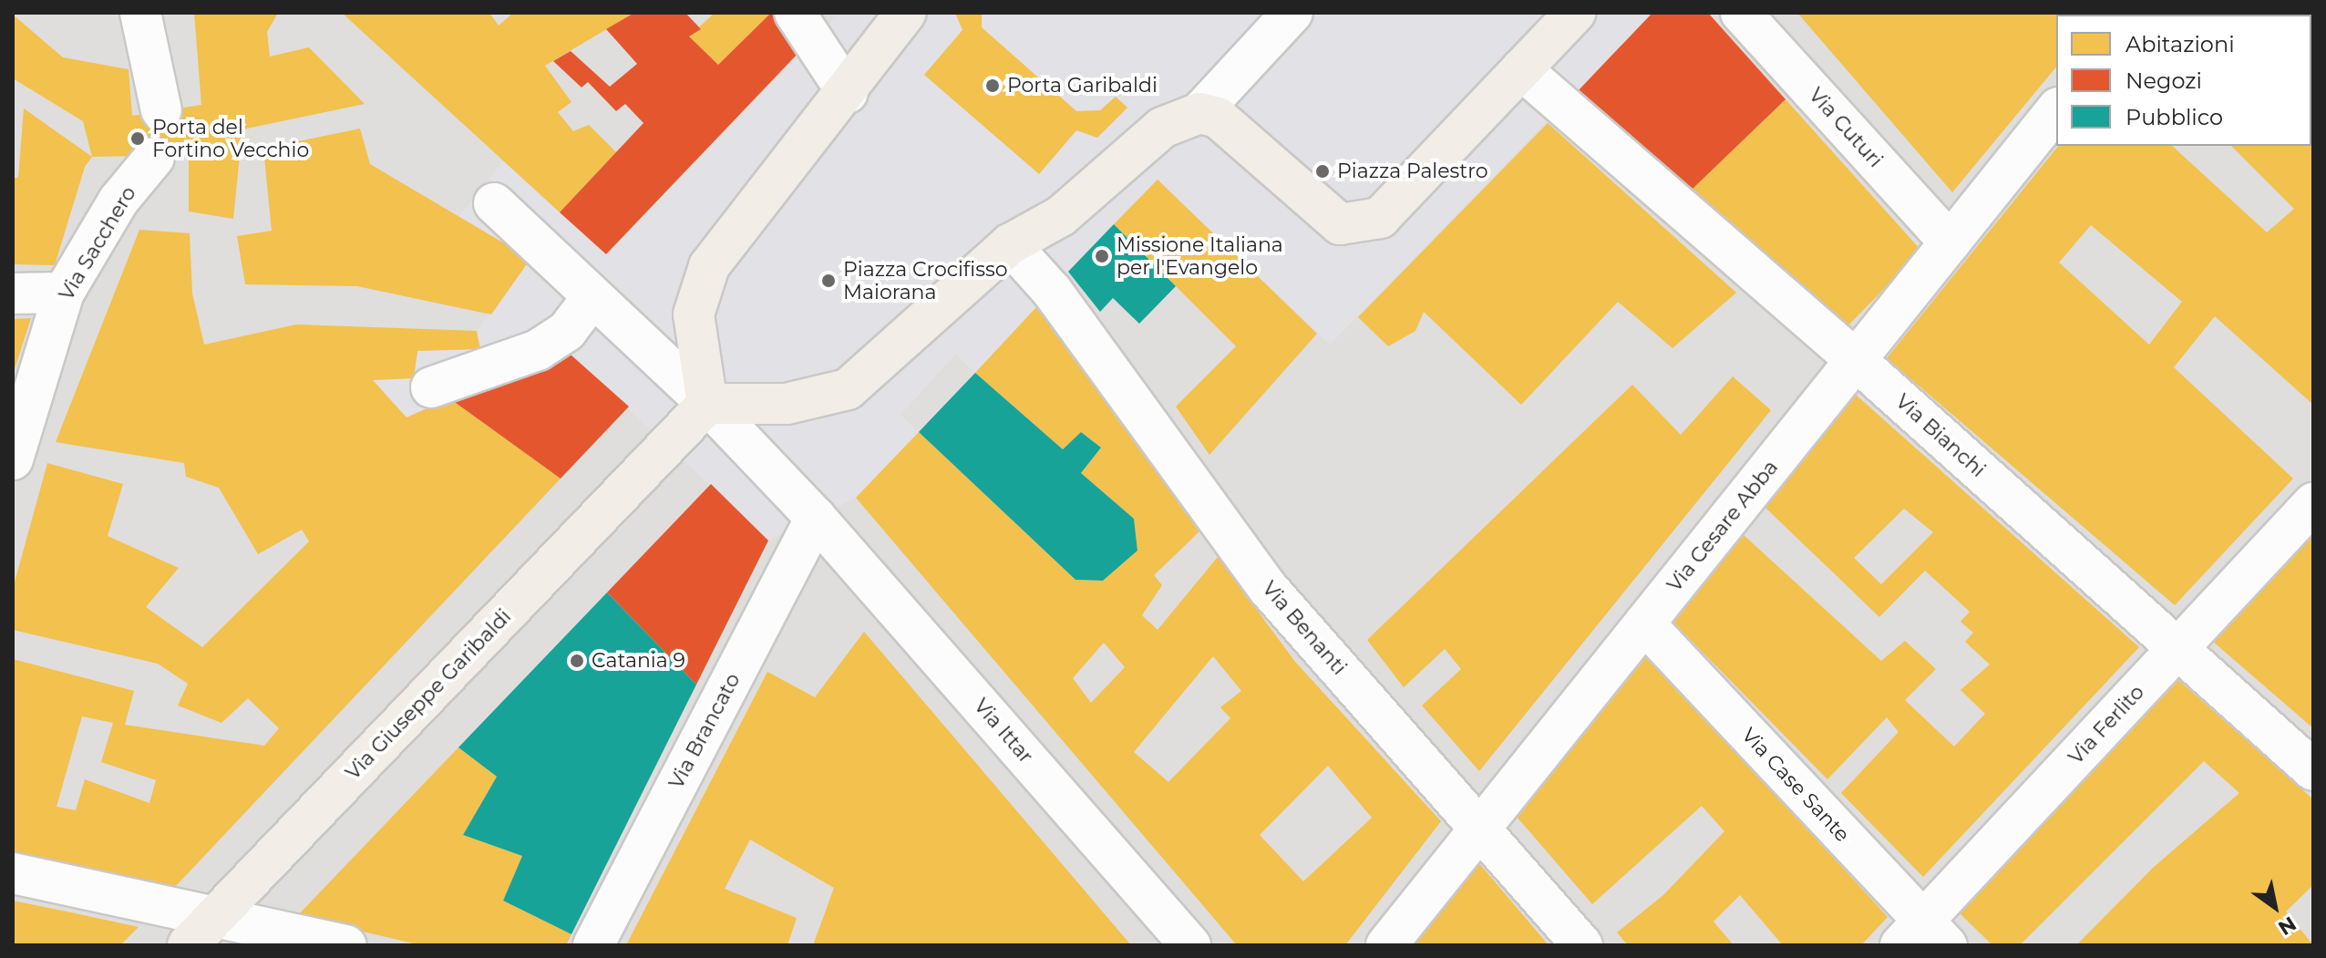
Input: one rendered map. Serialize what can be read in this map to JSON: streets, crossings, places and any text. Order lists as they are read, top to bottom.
{
  "streets": {
    "main road": ["Via Giuseppe Garibaldi"],
    "street": [
      "Via Cuturi",
      "Via Sacchero",
      "Via Bianchi",
      "Via Cesare Abba",
      "Via Benanti",
      "Via Ferlito",
      "Via Brancato",
      "Via Ittar",
      "Via Case Sante"
    ]
  },
  "crossings": [
    ["Via Cuturi", "Via Cesare Abba"],
    ["Via Bianchi", "Via Cesare Abba"],
    ["Via Bianchi", "Via Ferlito"],
    ["Via Cesare Abba", "Via Benanti"],
    ["Via Cesare Abba", "Via Case Sante"],
    ["Via Giuseppe Garibaldi", "Via Ittar"],
    ["Via Ferlito", "Via Case Sante"],
    ["Via Brancato", "Via Ittar"]
  ],
  "places": [
    "Porta Garibaldi",
    "Porta del Fortino Vecchio",
    "Piazza Palestro",
    "Missione Italiana per l'Evangelo",
    "Piazza Crocifisso Maiorana",
    "Catania 9"
  ],
  "legend": ["Abitazioni", "Negozi", "Pubblico"],
  "north": "bottom right"
}
